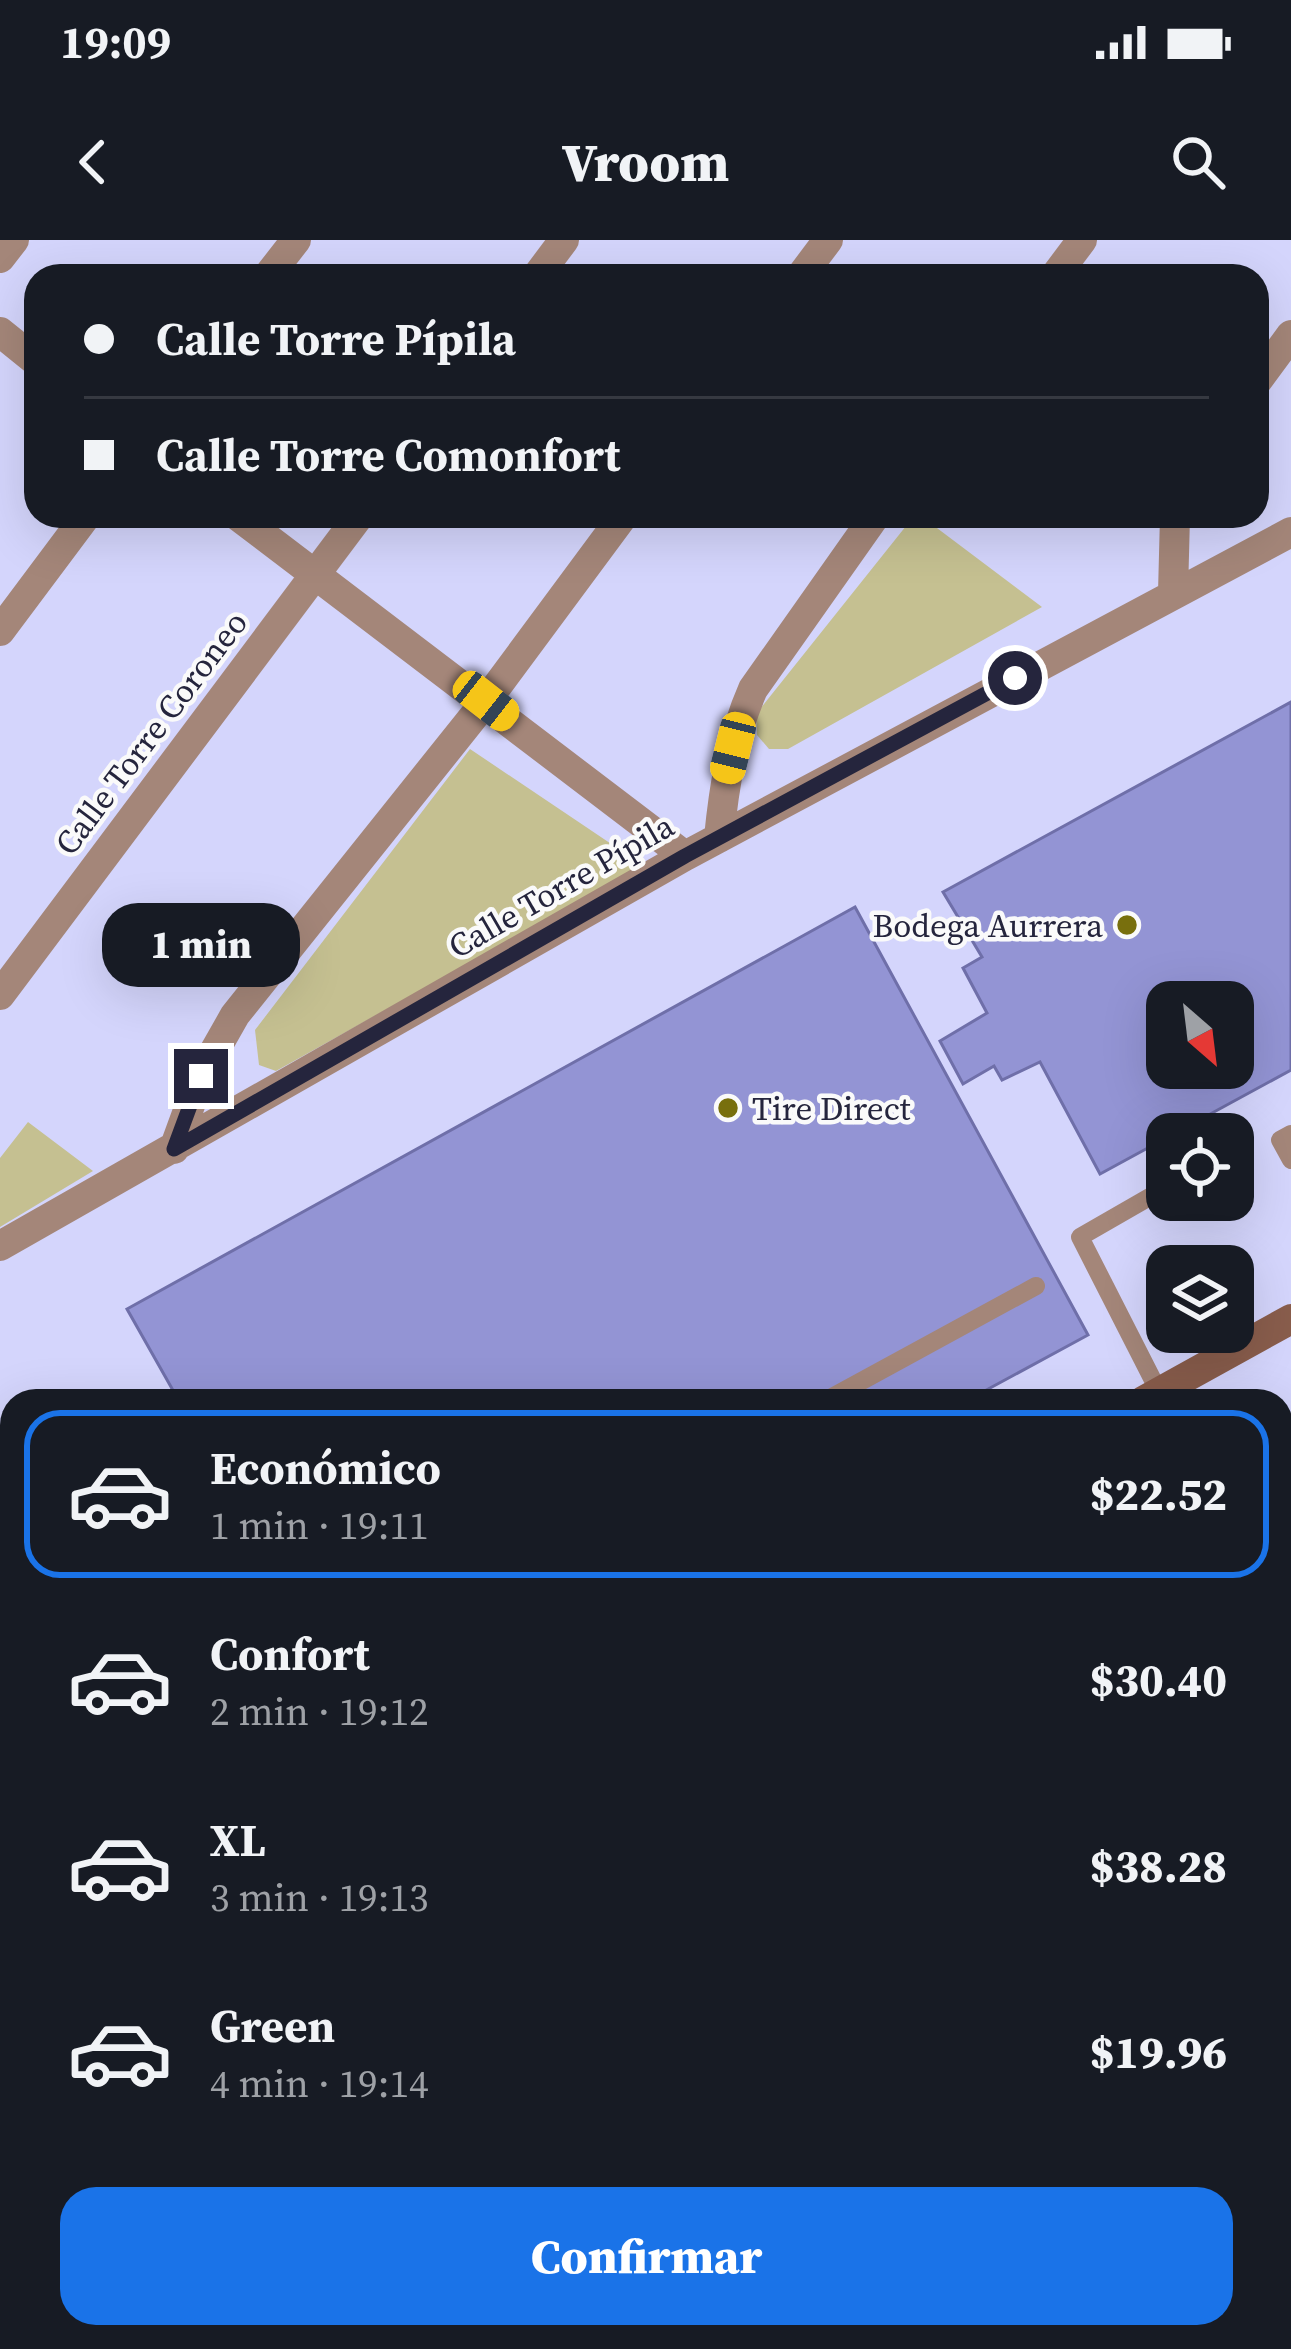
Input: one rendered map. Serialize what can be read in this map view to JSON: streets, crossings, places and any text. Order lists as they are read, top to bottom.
{
  "streets": {
    "street": ["Calle Torre Coroneo", "Calle Torre Pípila"]
  },
  "places": ["Bodega Aurrera", "Tire Direct"],
  "north": "bottom right",
  "page": {
    "status": "19:09",
    "header": "Vroom",
    "banner": ["Calle Torre Pípila", "Calle Torre Comonfort"],
    "bubble": "1 min",
    "list": [
      {
        "name": "Económico",
        "note": "1 min · 19:11",
        "value": "$22.52"
      },
      {
        "name": "Confort",
        "note": "2 min · 19:12",
        "value": "$30.40"
      },
      {
        "name": "XL",
        "note": "3 min · 19:13",
        "value": "$38.28"
      },
      {
        "name": "Green",
        "note": "4 min · 19:14",
        "value": "$19.96"
      }
    ],
    "buttons": "Confirmar"
  }
}
